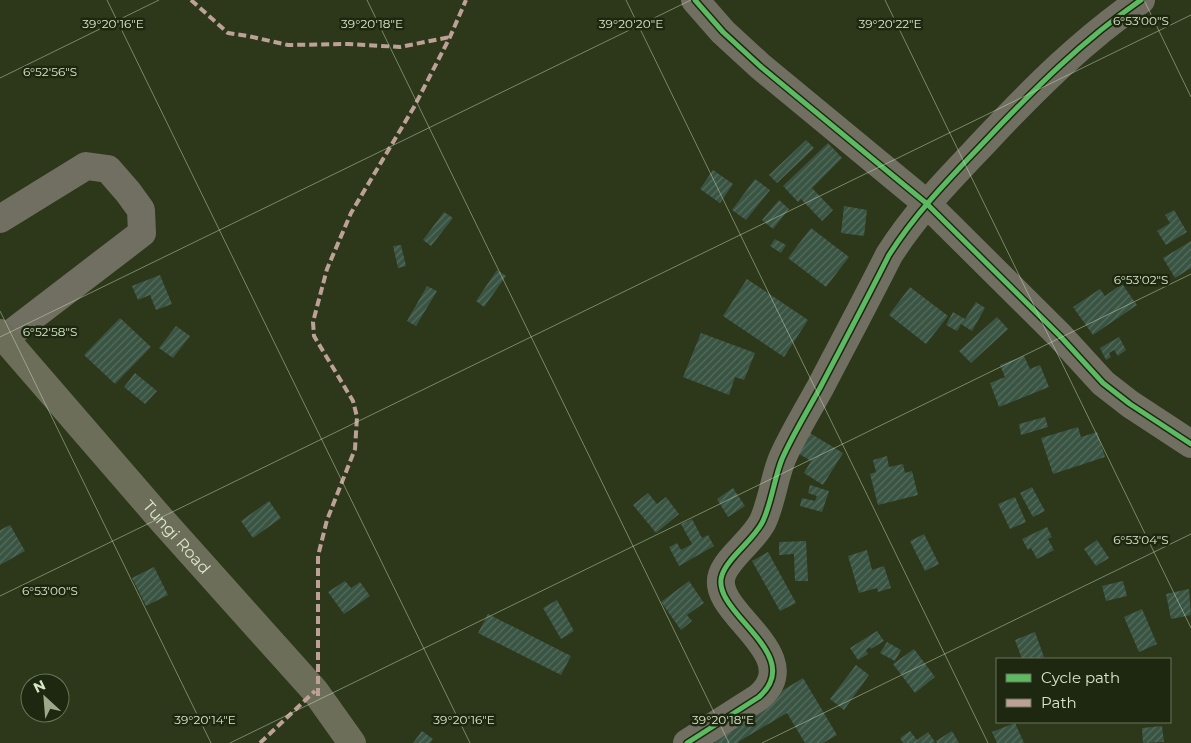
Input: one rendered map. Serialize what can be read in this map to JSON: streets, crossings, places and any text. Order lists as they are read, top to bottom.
{
  "streets": {
    "main road": ["Tungi Road"]
  },
  "legend": ["Cycle path", "Path"],
  "north": "top left",
  "coordinates": [
    "6°53'00\"S",
    "39°20'16\"E",
    "39°20'18\"E",
    "39°20'20\"E",
    "39°20'22\"E",
    "6°52'56\"S",
    "6°53'02\"S",
    "6°52'58\"S",
    "6°53'04\"S",
    "39°20'14\"E"
  ]
}
